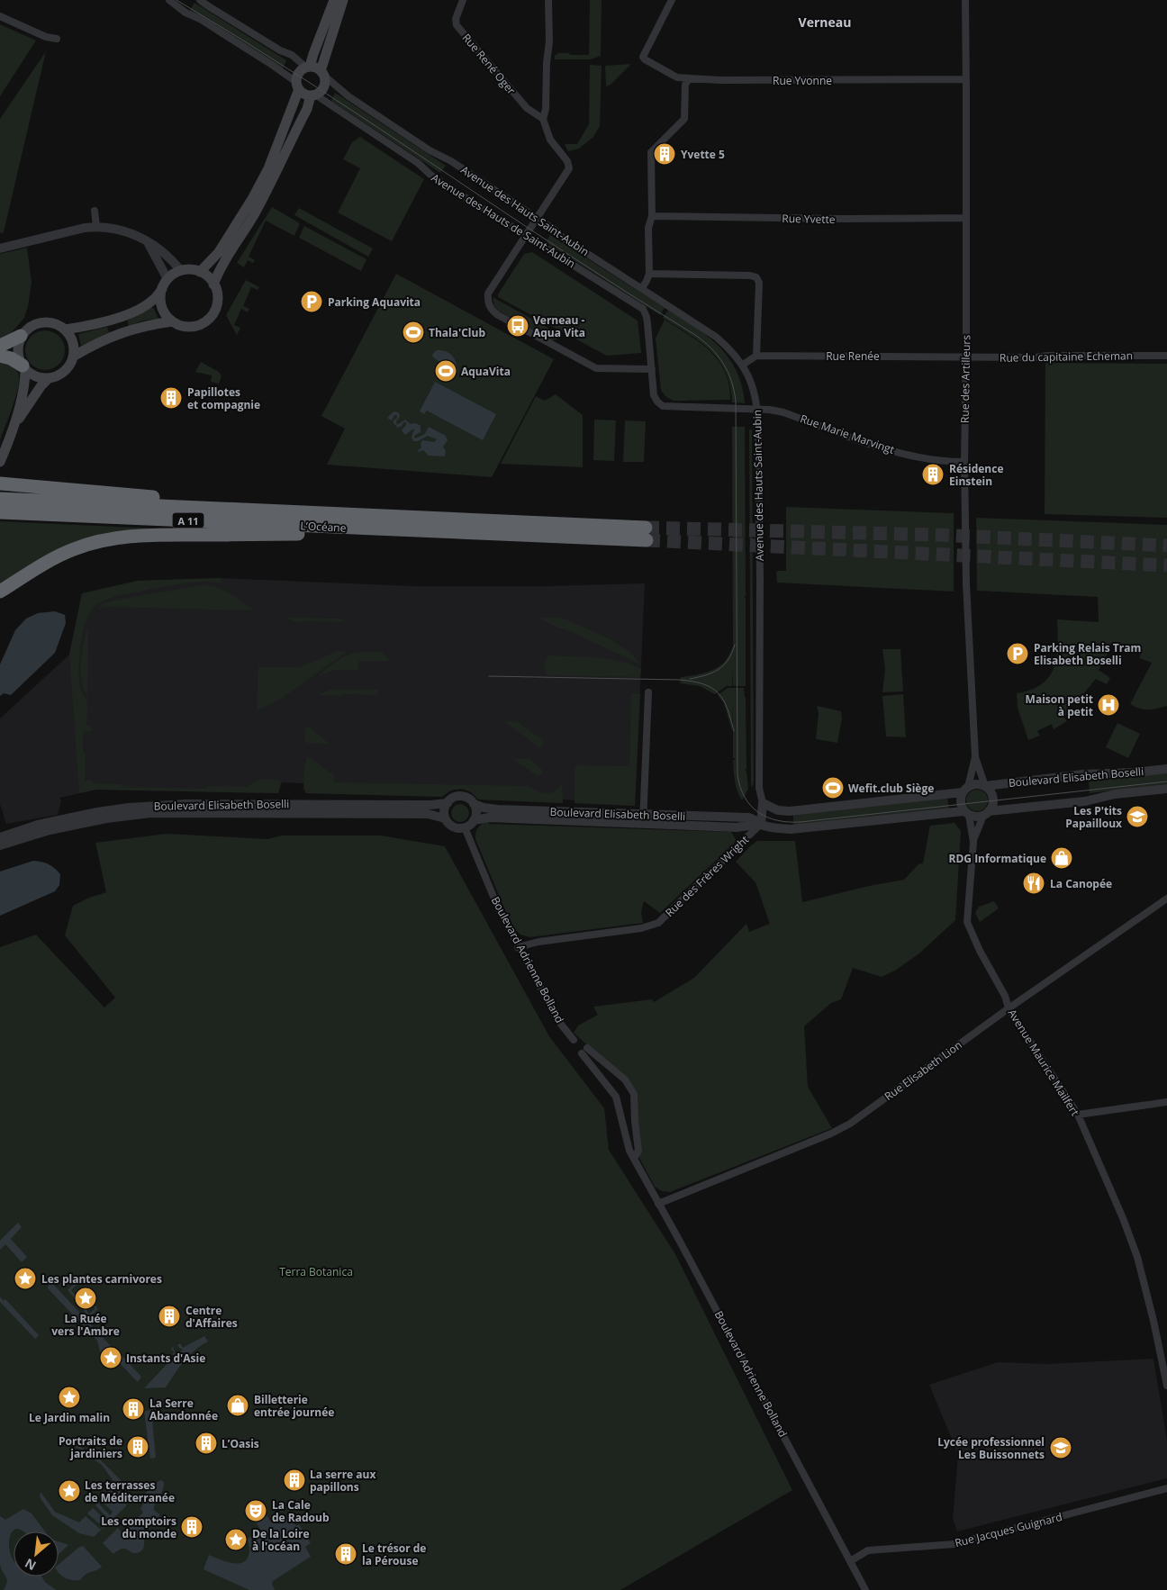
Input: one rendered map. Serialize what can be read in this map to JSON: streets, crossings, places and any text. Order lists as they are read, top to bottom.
{
  "streets": {
    "highway": ["A 11", "L’Océane"],
    "street": [
      "Rue René Oger",
      "Rue Yvonne",
      "Avenue des Hauts Saint-Aubin",
      "Rue Yvette",
      "Avenue des Hauts de Saint-Aubin",
      "Rue Renée",
      "Rue du capitaine Echeman",
      "Rue des Artilleurs",
      "Rue Marie Marvingt",
      "Boulevard Elisabeth Boselli",
      "Rue des Frères Wright",
      "Boulevard Adrienne Bolland",
      "Avenue Maurice Mailfert",
      "Rue Elisabeth Lion",
      "Rue Jacques Guignard"
    ]
  },
  "crossings": [
    ["Rue Yvonne", "Rue des Artilleurs"],
    ["Avenue des Hauts Saint-Aubin", "Avenue des Hauts de Saint-Aubin"],
    ["Avenue des Hauts Saint-Aubin", "Rue Marie Marvingt"],
    ["Rue Yvette", "Rue des Artilleurs"],
    ["Avenue des Hauts de Saint-Aubin", "Rue Marie Marvingt"],
    ["Rue Renée", "Rue du capitaine Echeman"],
    ["Rue Renée", "Rue des Artilleurs"],
    ["Rue du capitaine Echeman", "Rue des Artilleurs"],
    ["Rue des Artilleurs", "Rue Marie Marvingt"],
    ["Rue des Artilleurs", "Boulevard Elisabeth Boselli"],
    ["Rue des Artilleurs", "Avenue Maurice Mailfert"],
    ["Boulevard Elisabeth Boselli", "Rue des Frères Wright"],
    ["Boulevard Elisabeth Boselli", "Boulevard Adrienne Bolland"],
    ["Boulevard Elisabeth Boselli", "Avenue Maurice Mailfert"],
    ["Rue des Frères Wright", "Boulevard Adrienne Bolland"],
    ["Boulevard Adrienne Bolland", "Rue Elisabeth Lion"],
    ["Boulevard Adrienne Bolland", "Rue Jacques Guignard"],
    ["Avenue Maurice Mailfert", "Rue Elisabeth Lion"]
  ],
  "districts": ["Verneau"],
  "parks": ["Terra Botanica"],
  "places": {
    "building": [
      "Yvette 5",
      "Papillotes et compagnie",
      "Résidence Einstein",
      "Centre d'Affaires",
      "La Serre Abandonnée",
      "L’Oasis",
      "Portraits de jardiniers",
      "La serre aux papillons",
      "Les comptoirs du monde",
      "Le trésor de la Pérouse"
    ],
    "parking": ["Parking Aquavita", "Parking Relais Tram Elisabeth Boselli"],
    "bus stop": ["Verneau - Aqua Vita"],
    "sports": ["Thala'Club", "AquaVita", "Wefit.club Siège"],
    "hospital": ["Maison petit à petit"],
    "school or university": ["Les P'tits Papailloux", "Lycée professionnel Les Buissonnets"],
    "shop": ["RDG Informatique", "Billetterie entrée journée"],
    "restaurant": ["La Canopée"],
    "place": [
      "Les plantes carnivores",
      "La Ruée vers l'Ambre",
      "Instants d'Asie",
      "Le Jardin malin",
      "Les terrasses de Méditerranée",
      "De la Loire à l'océan"
    ],
    "theatre": ["La Cale de Radoub"]
  },
  "north": "bottom left"
}
